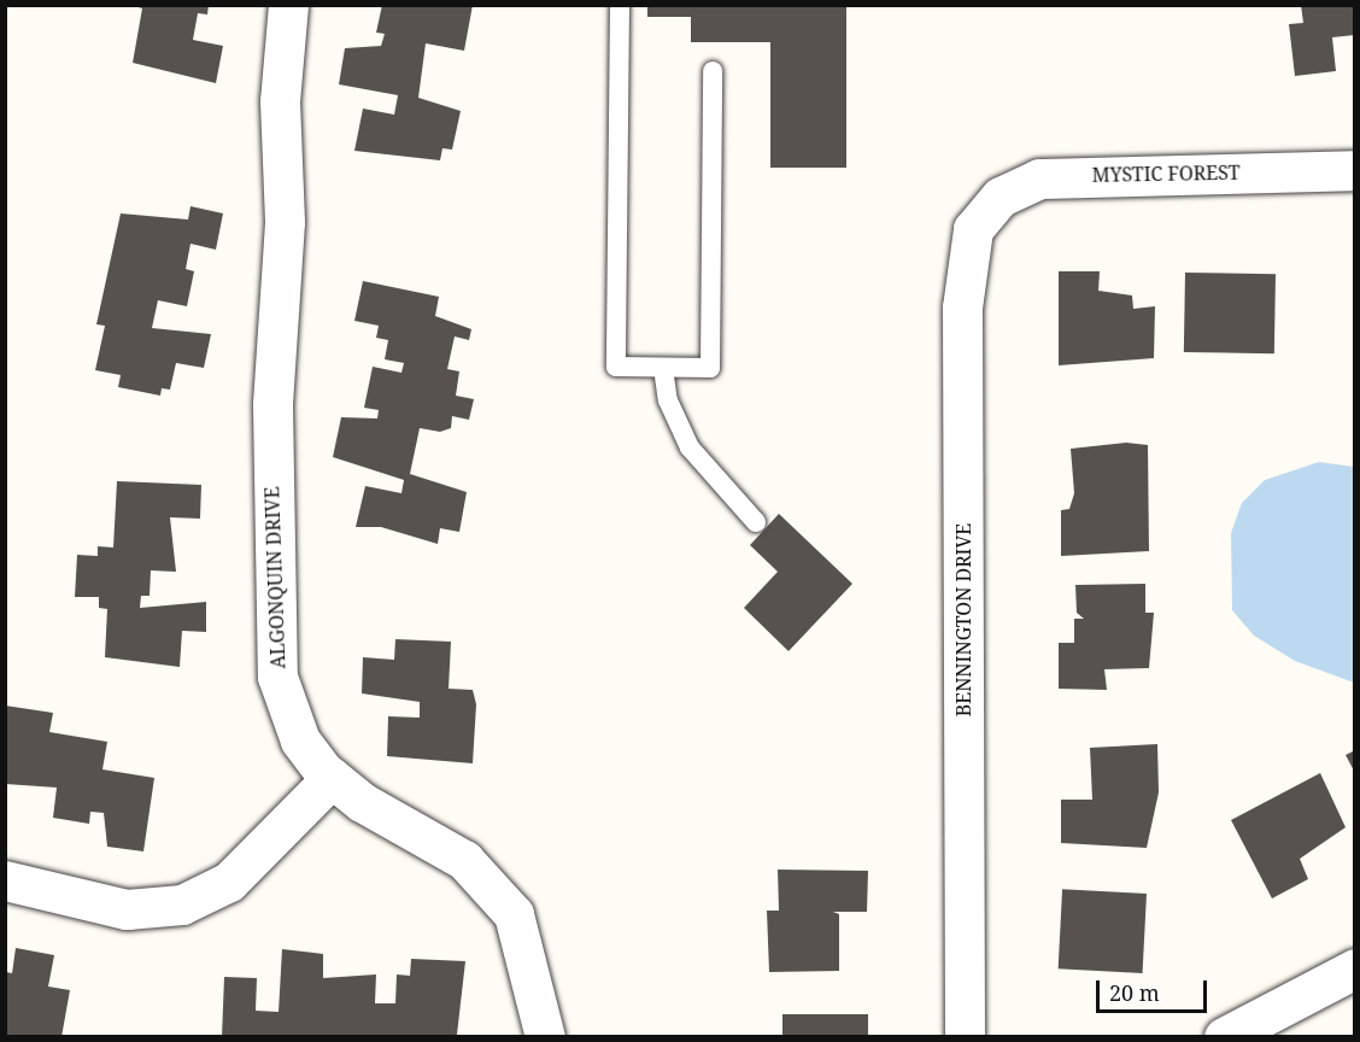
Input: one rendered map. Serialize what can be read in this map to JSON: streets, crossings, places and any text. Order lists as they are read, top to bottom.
{
  "streets": {
    "street": ["MYSTIC FOREST", "ALGONQUIN DRIVE", "BENNINGTON DRIVE"]
  },
  "crossings": [
    ["MYSTIC FOREST", "BENNINGTON DRIVE"]
  ],
  "scale_bar": "20 m"
}
